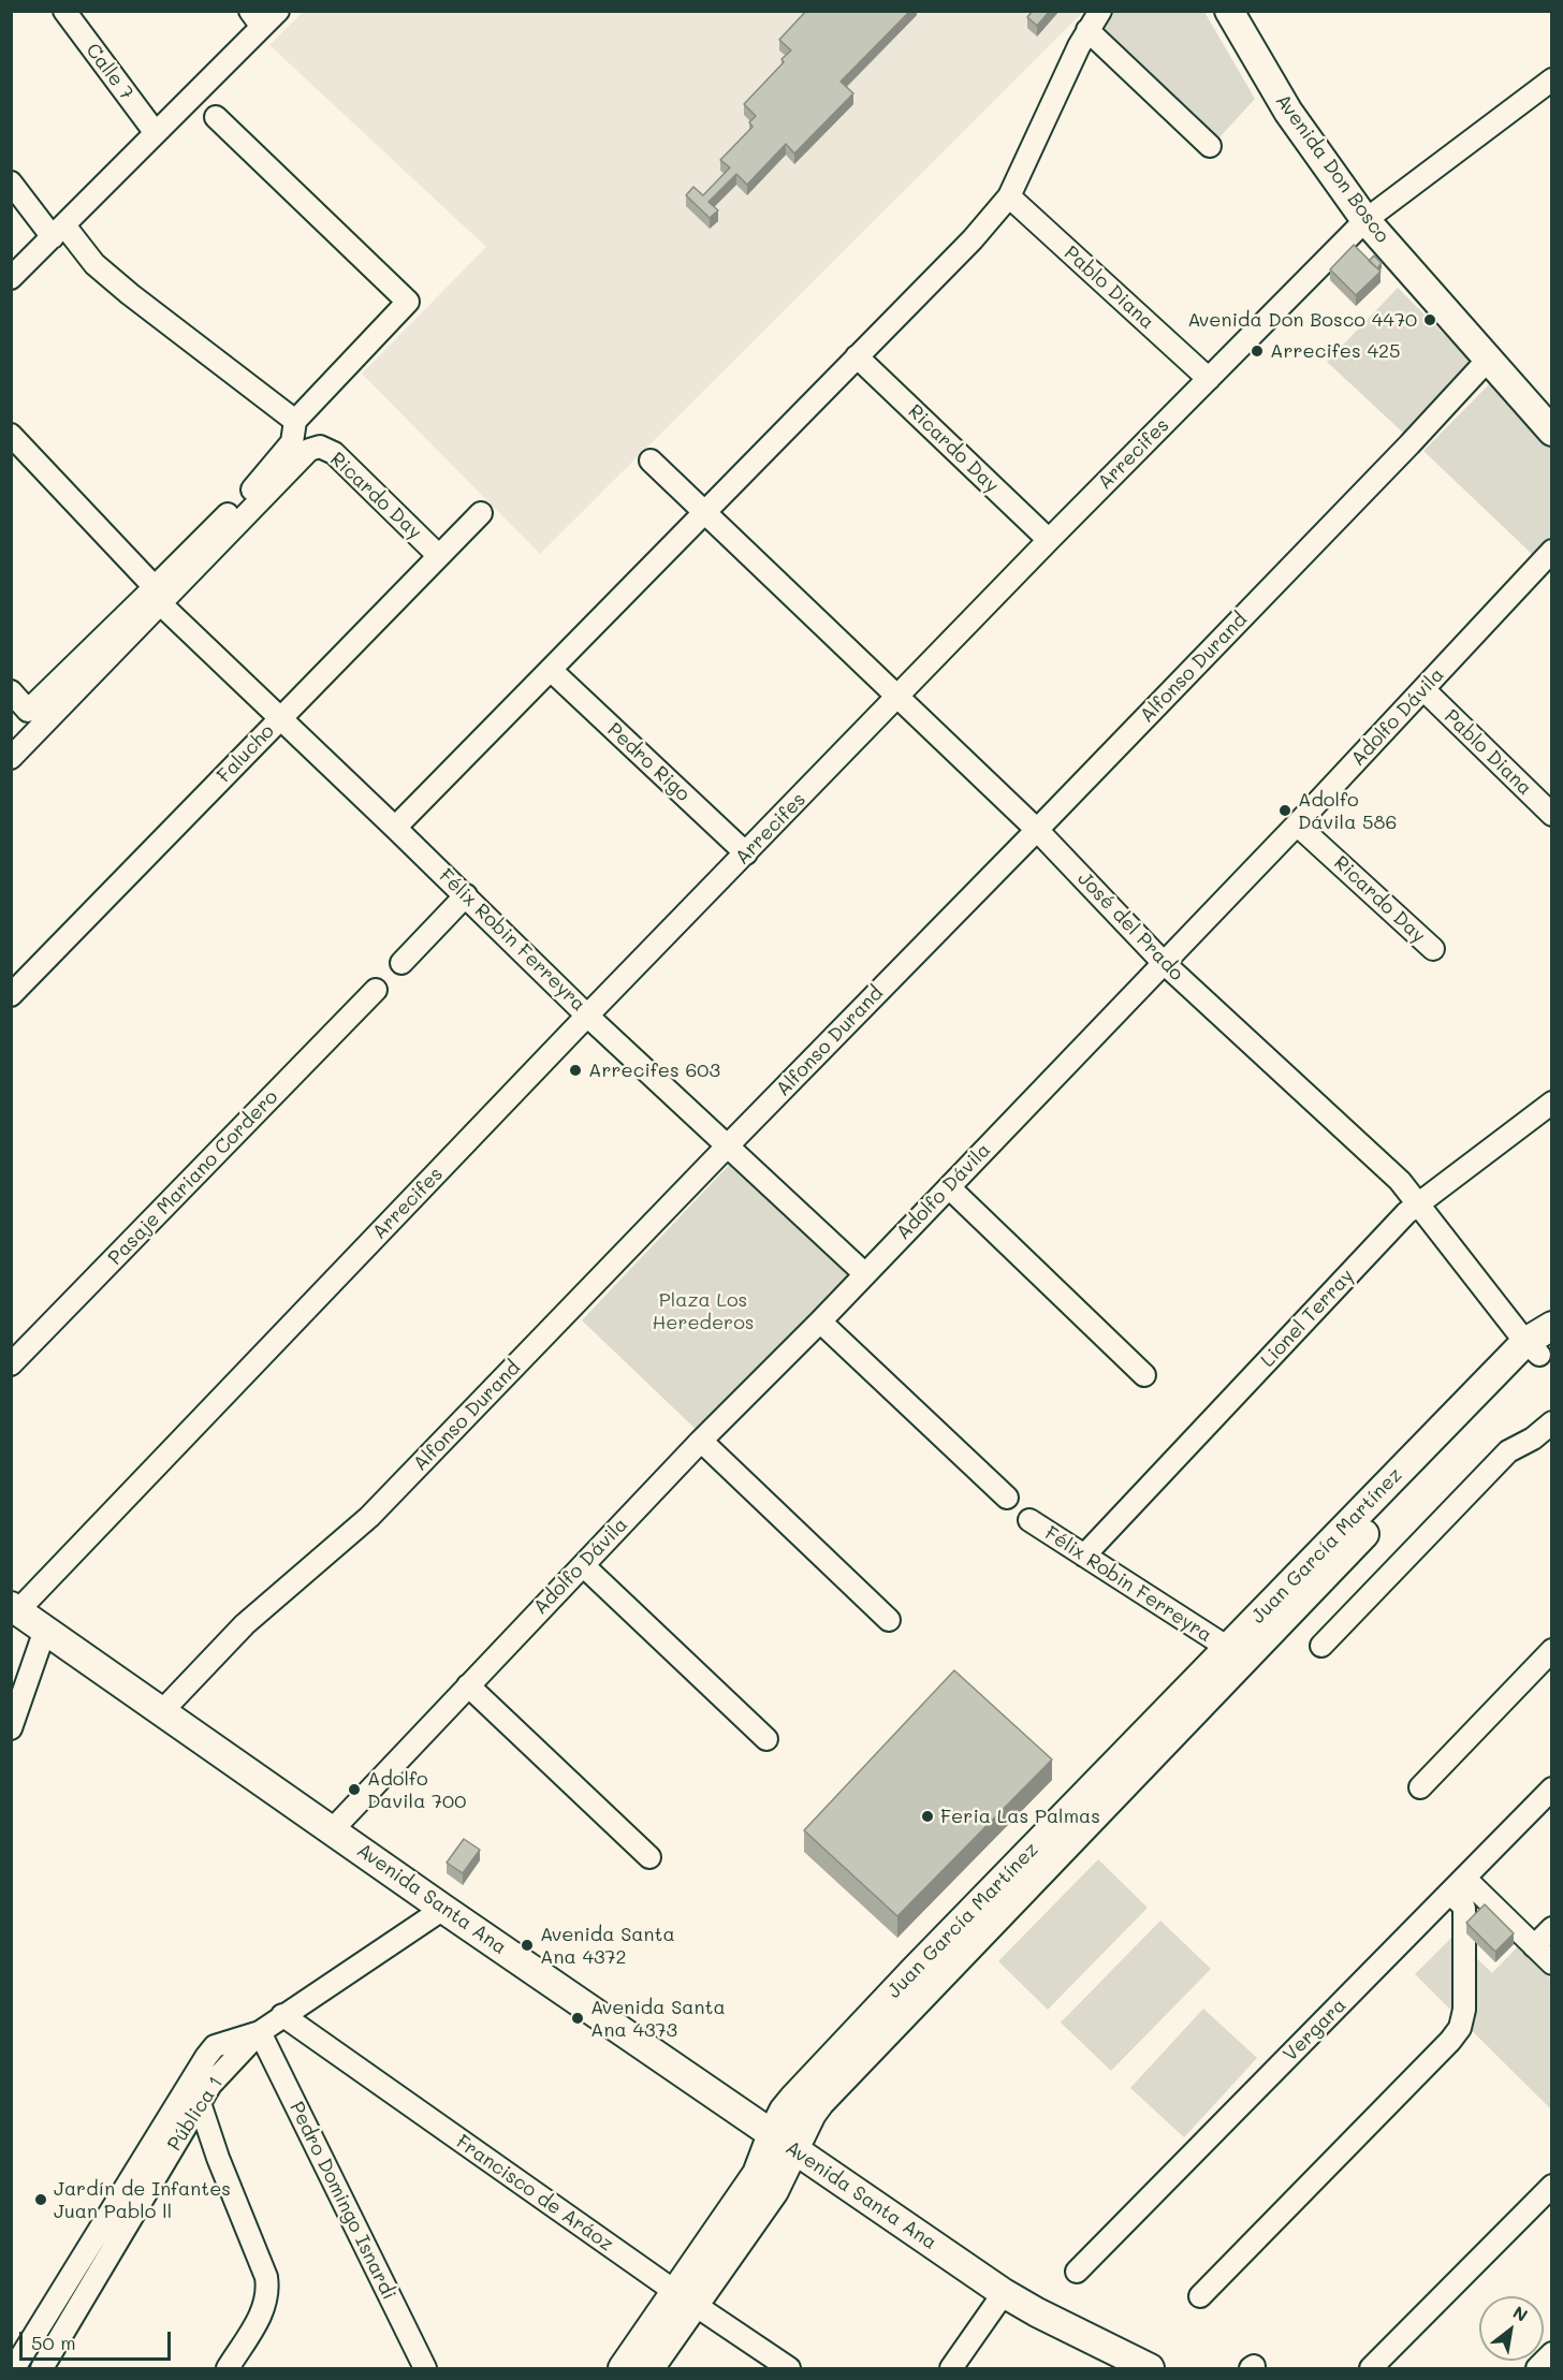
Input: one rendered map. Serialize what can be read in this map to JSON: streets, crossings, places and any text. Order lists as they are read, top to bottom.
{
  "streets": {
    "main road": ["Avenida Don Bosco", "Juan García Martínez", "Avenida Santa Ana"],
    "street": [
      "Calle 7",
      "Pablo Diana",
      "Ricardo Day",
      "Arrecifes",
      "Alfonso Durand",
      "Adolfo Dávila",
      "Falucho",
      "Pedro Rigo",
      "José del Prado",
      "Félix Robin Ferreyra",
      "Pasaje Mariano Cordero",
      "Lionel Terray",
      "Vergara",
      "Pública 1",
      "Francisco de Aráoz",
      "Pedro Domingo Isnardi"
    ]
  },
  "crossings": [
    ["Avenida Don Bosco", "Arrecifes"],
    ["Avenida Don Bosco", "Alfonso Durand"],
    ["Pablo Diana", "Arrecifes"],
    ["Pablo Diana", "Adolfo Dávila"],
    ["Ricardo Day", "Arrecifes"],
    ["Ricardo Day", "Adolfo Dávila"],
    ["Ricardo Day", "Falucho"],
    ["Ricardo Day", "Félix Robin Ferreyra"],
    ["Arrecifes", "Pedro Rigo"],
    ["Arrecifes", "José del Prado"],
    ["Arrecifes", "Félix Robin Ferreyra"],
    ["Arrecifes", "Avenida Santa Ana"],
    ["Alfonso Durand", "José del Prado"],
    ["Alfonso Durand", "Félix Robin Ferreyra"],
    ["Alfonso Durand", "Avenida Santa Ana"],
    ["Adolfo Dávila", "José del Prado"],
    ["Adolfo Dávila", "Félix Robin Ferreyra"],
    ["Adolfo Dávila", "Avenida Santa Ana"],
    ["Falucho", "Félix Robin Ferreyra"],
    ["José del Prado", "Lionel Terray"],
    ["José del Prado", "Juan García Martínez"],
    ["Félix Robin Ferreyra", "Lionel Terray"],
    ["Félix Robin Ferreyra", "Juan García Martínez"],
    ["Juan García Martínez", "Avenida Santa Ana"],
    ["Juan García Martínez", "Francisco de Aráoz"],
    ["Pública 1", "Pedro Domingo Isnardi"]
  ],
  "parks": ["Plaza Los Herederos"],
  "places": [
    "Avenida Don Bosco 4470",
    "Arrecifes 425",
    "Adolfo Dávila 586",
    "Arrecifes 603",
    "Adolfo Davila 700",
    "Feria Las Palmas",
    "Avenida Santa Ana 4372",
    "Avenida Santa Ana 4373",
    "Jardín de Infantes Juan Pablo ll"
  ],
  "scale_bar": "50 m",
  "north": "top right"
}
